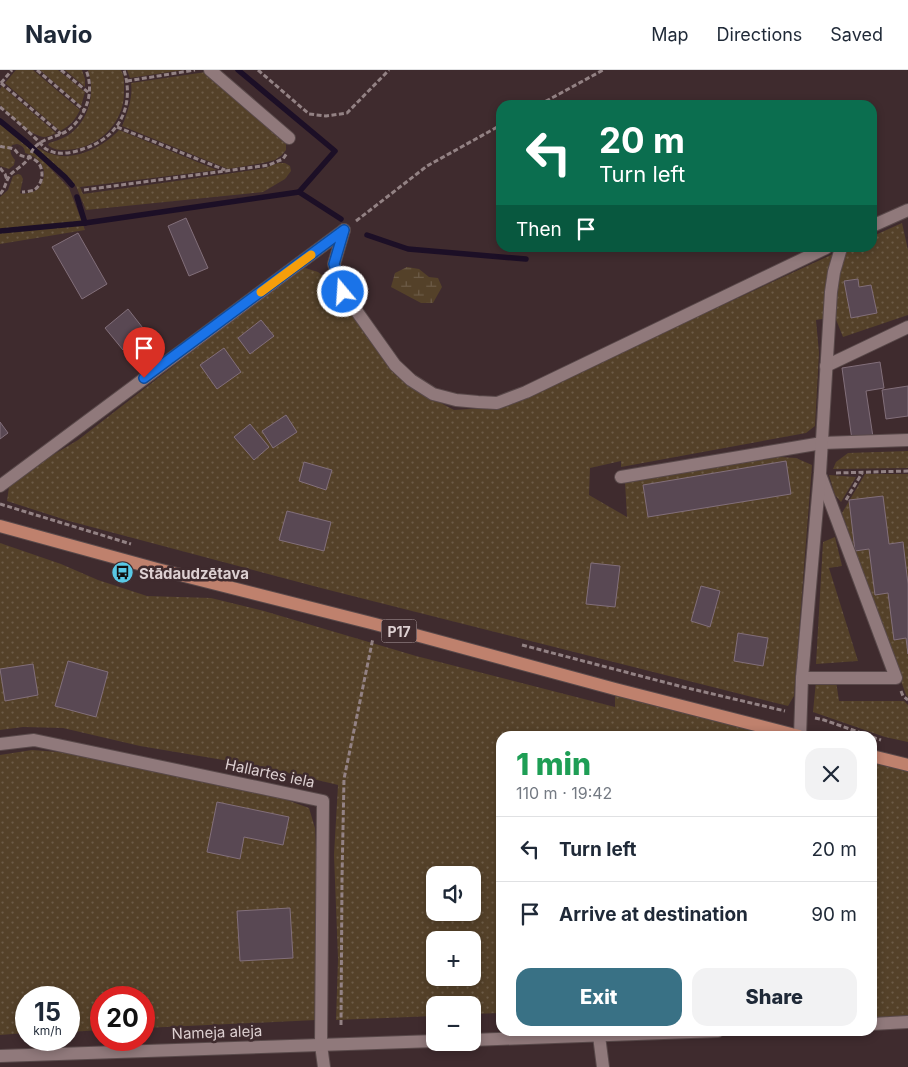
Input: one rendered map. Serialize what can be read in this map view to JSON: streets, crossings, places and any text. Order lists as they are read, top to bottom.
{
  "streets": {
    "main road": ["P17"],
    "street": ["Hallartes iela", "Nameja aleja"]
  },
  "crossings": [
    ["Hallartes iela", "Nameja aleja"]
  ],
  "places": {
    "bus stop": ["Stādaudzētava"]
  },
  "page": {
    "header": "Navio",
    "nav": ["Map", "Directions", "Saved"],
    "turn": ["20 m", "Turn left"],
    "then": "Then",
    "heading": ["1 min", "110 m · 19:42"],
    "list": [
      {
        "name": "Turn left",
        "value": "20 m"
      },
      {
        "name": "Arrive at destination",
        "value": "90 m"
      }
    ],
    "map_buttons": ["+", "−"],
    "buttons": ["Exit", "Share"],
    "speed": "15 km/h",
    "limit": "20"
  }
}
